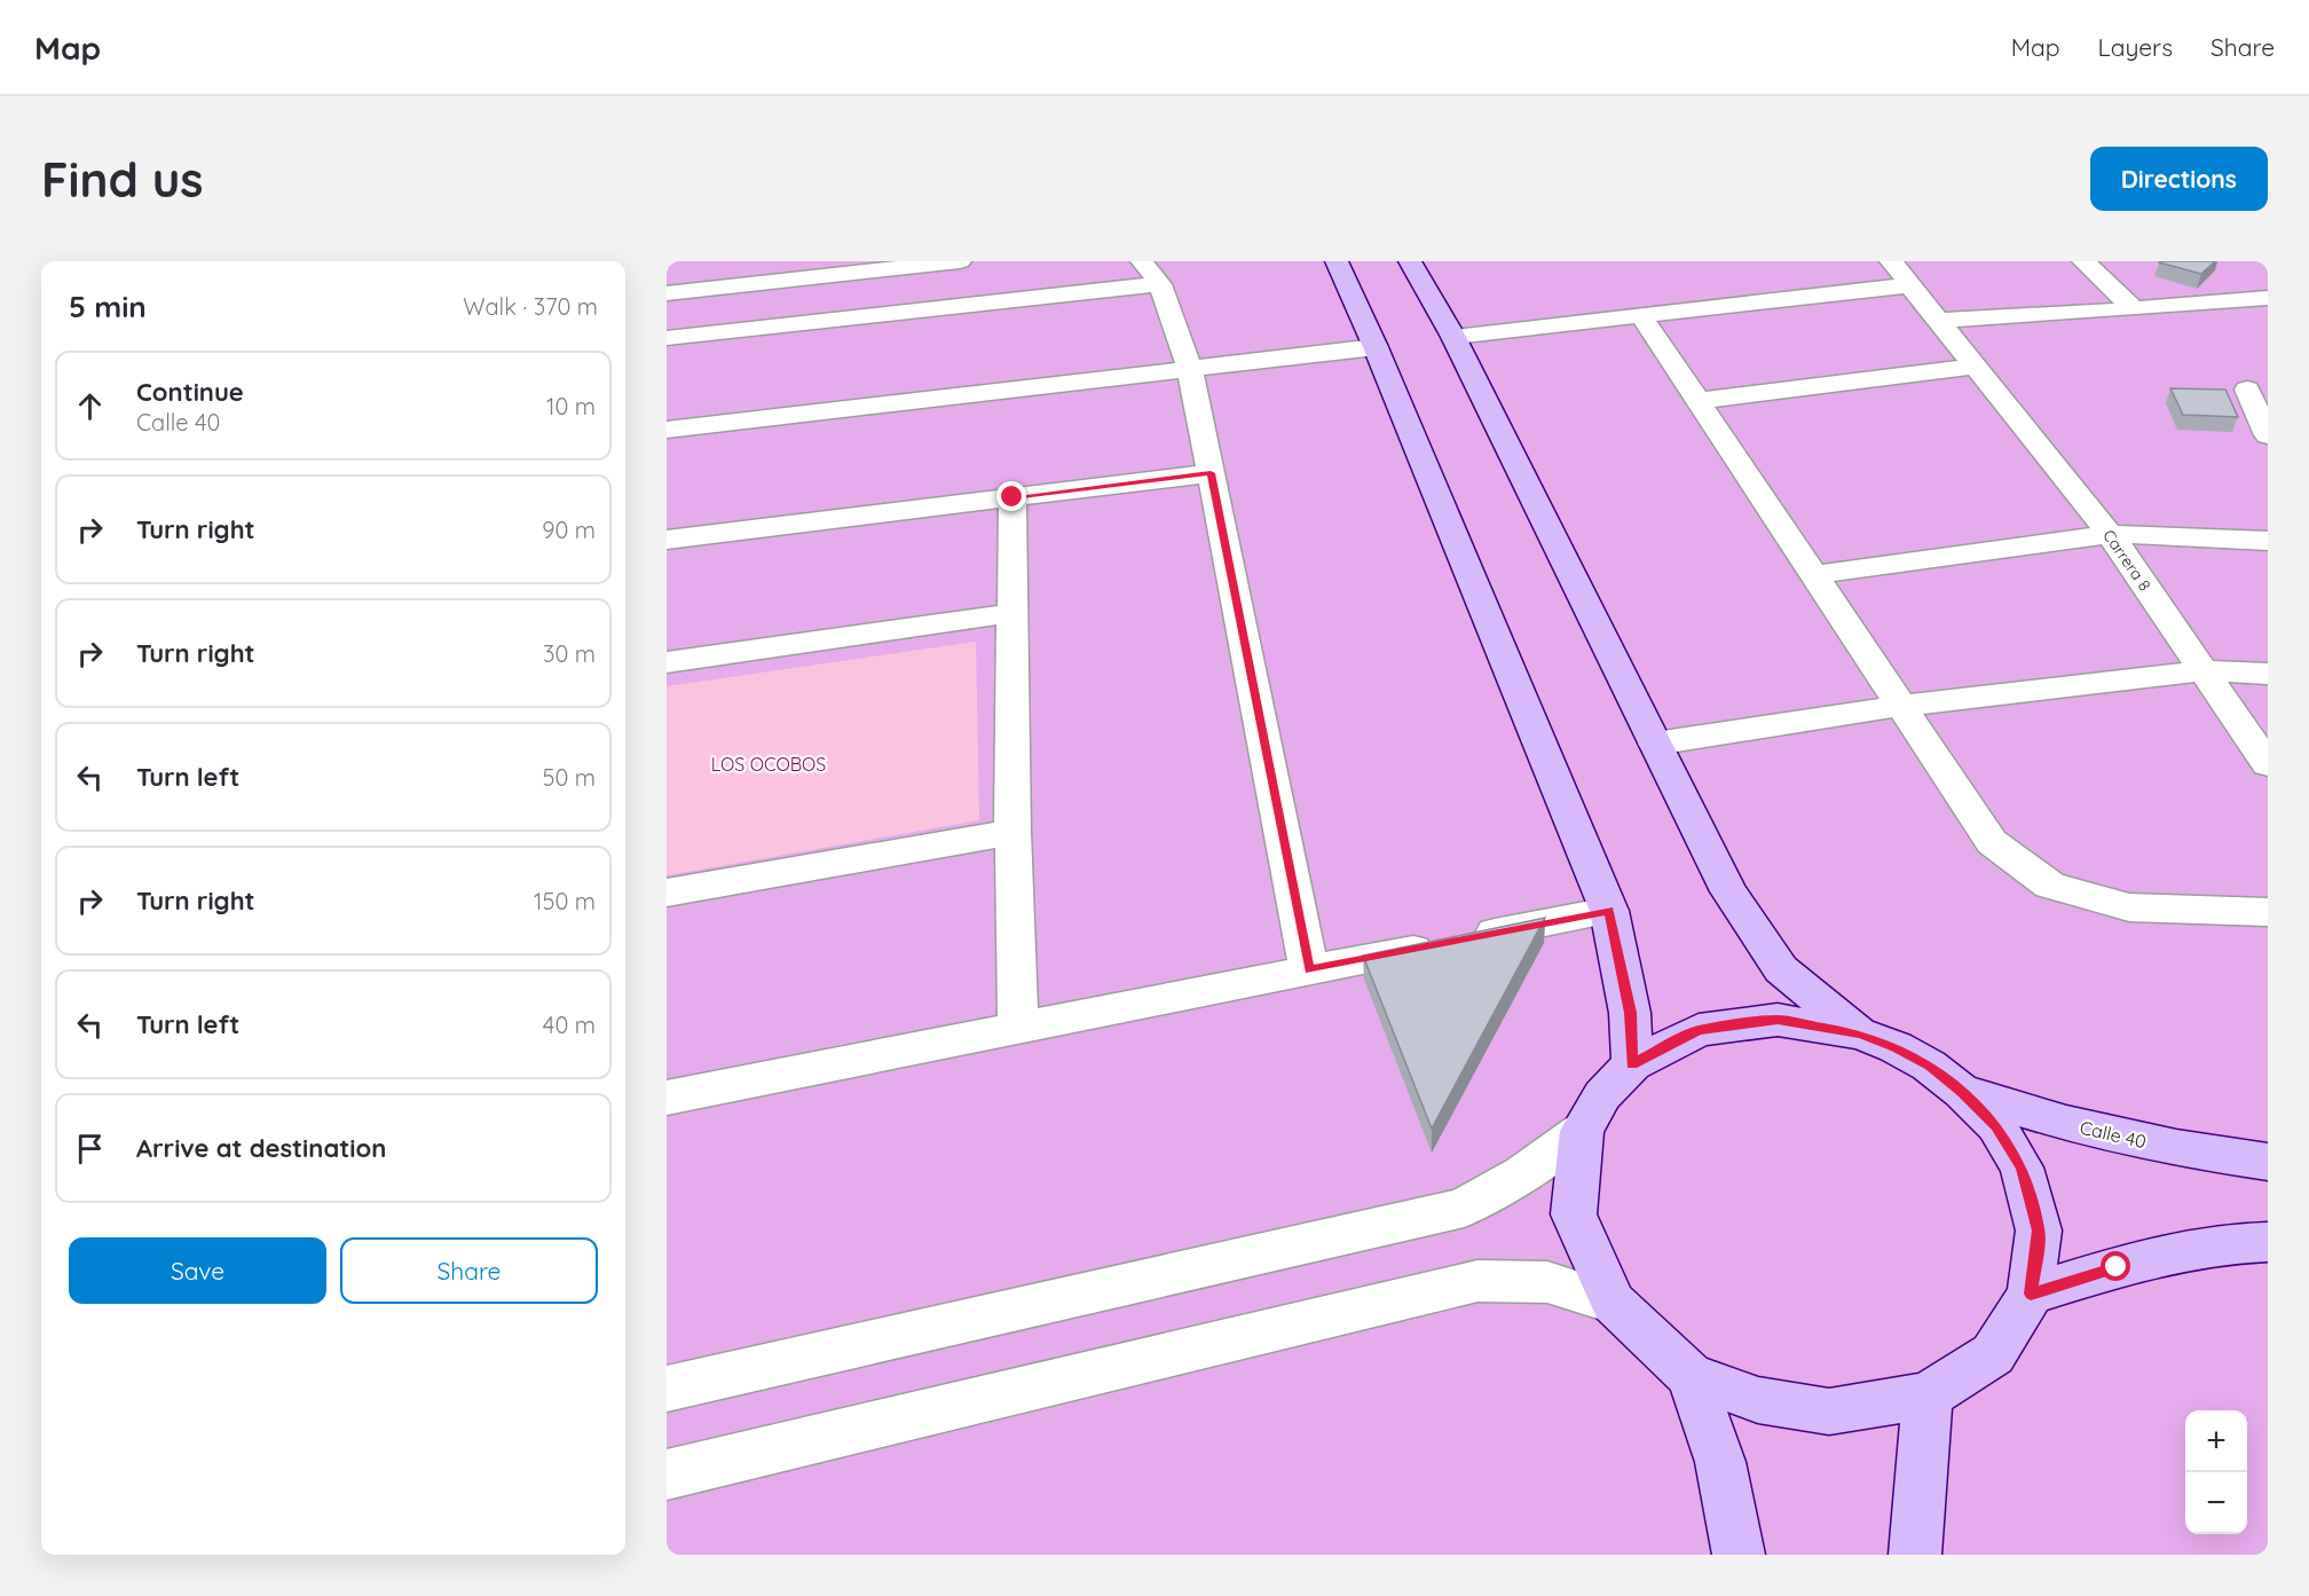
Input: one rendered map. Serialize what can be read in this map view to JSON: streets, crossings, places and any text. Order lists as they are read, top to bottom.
{
  "streets": {
    "main road": ["Calle 40"],
    "street": ["Carrera 8"]
  },
  "parks": ["LOS OCOBOS"],
  "page": {
    "header": "Map",
    "nav": ["Map", "Layers", "Share"],
    "buttons": [
      "Directions",
      ["Save", "Share"]
    ],
    "title": "Find us",
    "heading": ["5 min", "Walk · 370 m"],
    "list": [
      ["Continue", "Calle 40", "10 m"],
      ["Turn right", "90 m"],
      ["Turn right", "30 m"],
      ["Turn left", "50 m"],
      ["Turn right", "150 m"],
      ["Turn left", "40 m"],
      "Arrive at destination"
    ],
    "map_buttons": ["+", "−"]
  }
}
